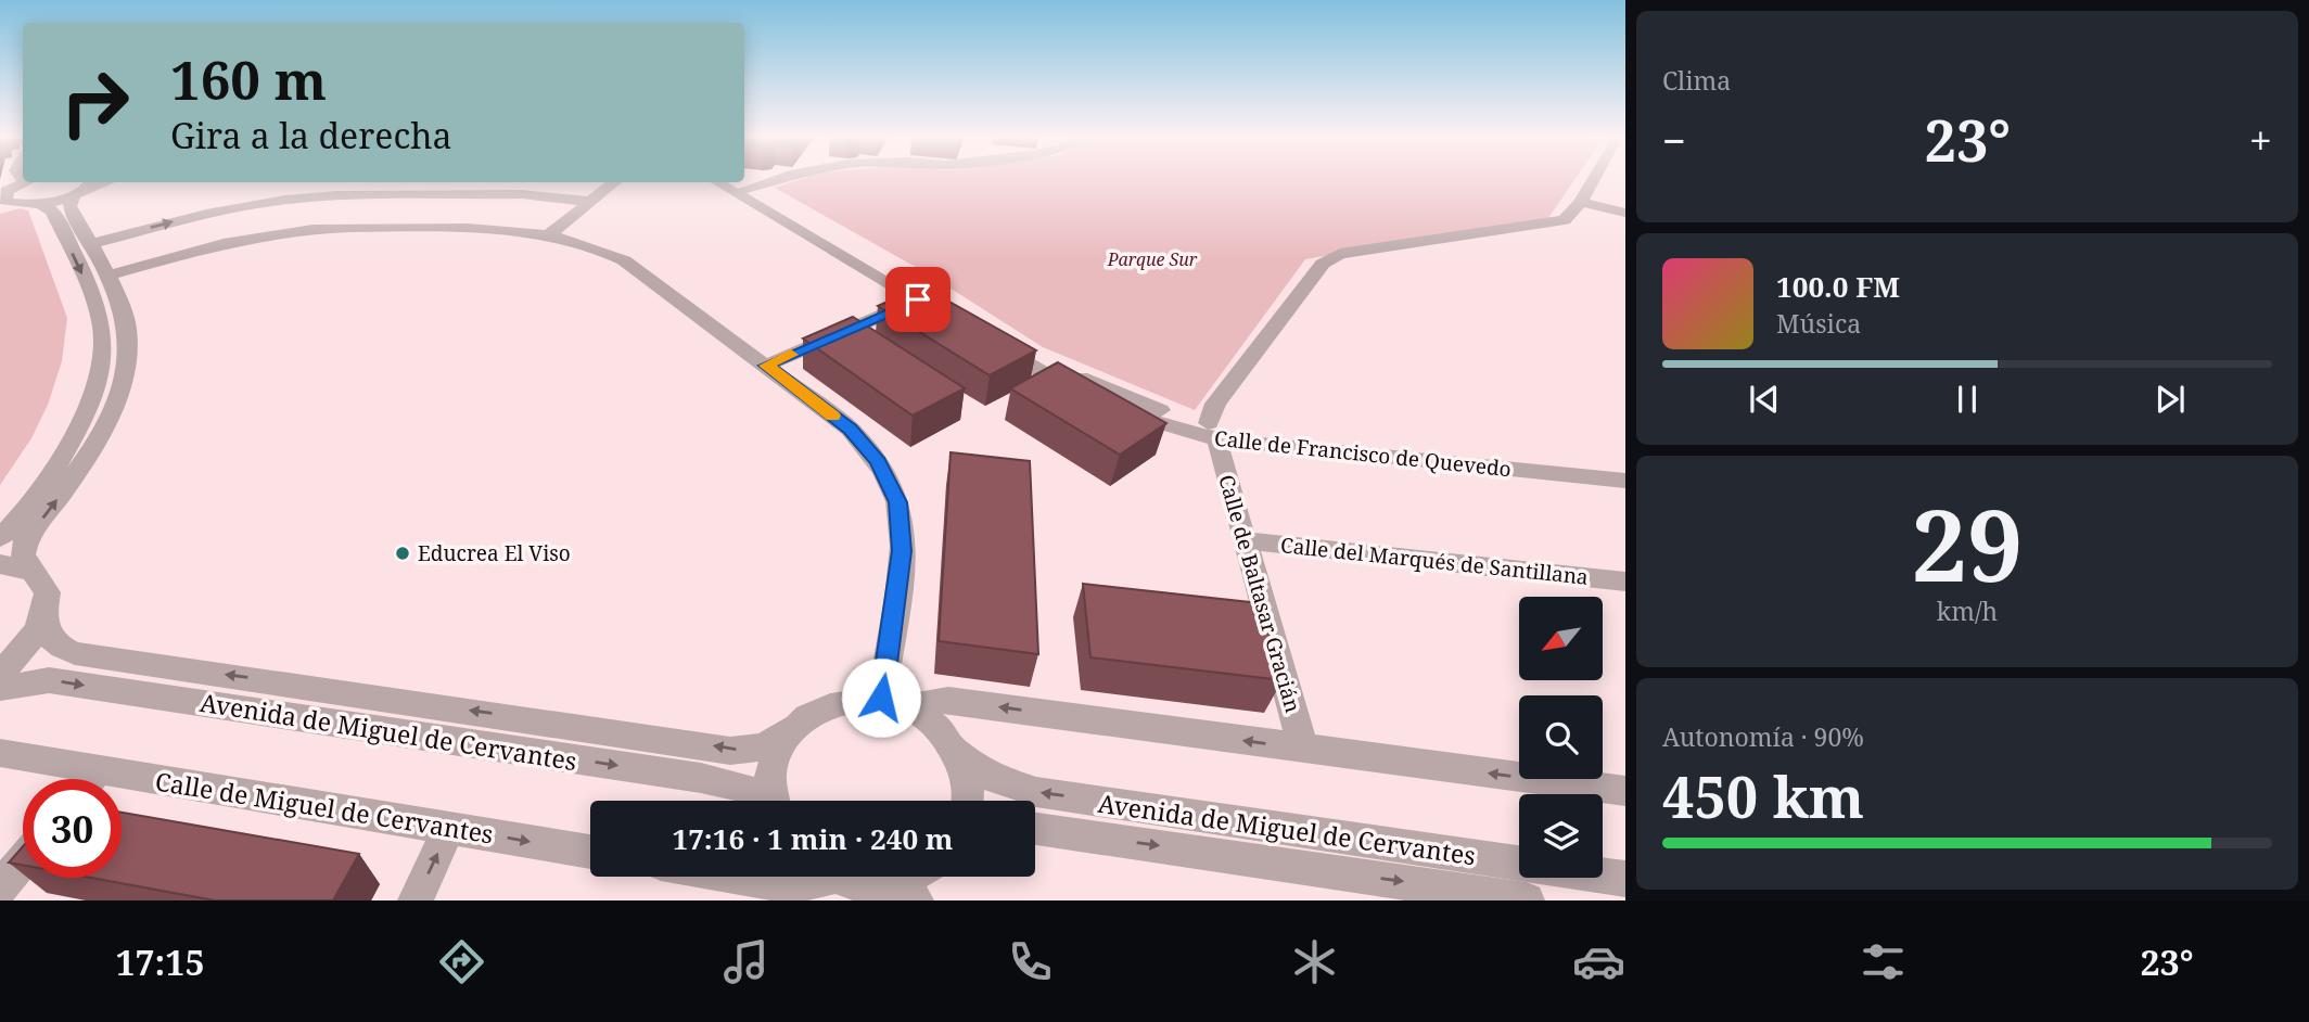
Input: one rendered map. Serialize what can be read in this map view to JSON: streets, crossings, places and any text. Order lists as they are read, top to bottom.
{
  "streets": {
    "street": [
      "Calle de Francisco de Quevedo",
      "Calle del Marqués de Santillana",
      "Calle de Baltasar Gracián",
      "Avenida de Miguel de Cervantes",
      "Calle de Miguel de Cervantes"
    ]
  },
  "crossings": [
    ["Calle de Francisco de Quevedo", "Calle de Baltasar Gracián"],
    ["Calle del Marqués de Santillana", "Calle de Baltasar Gracián"]
  ],
  "parks": ["Parque Sur"],
  "places": ["Educrea El Viso"],
  "north": "bottom left",
  "page": {
    "tile": [
      "Clima",
      ["29", "km/h"],
      ["Autonomía · 90%", "450 km"]
    ],
    "turn": ["160 m", "Gira a la derecha"],
    "heat": ["−", "23°", "+"],
    "song": ["100.0 FM", "Música"],
    "limit": "30",
    "trip": "17:16 · 1 min · 240 m",
    "tabs": ["17:15", "23°"]
  }
}
